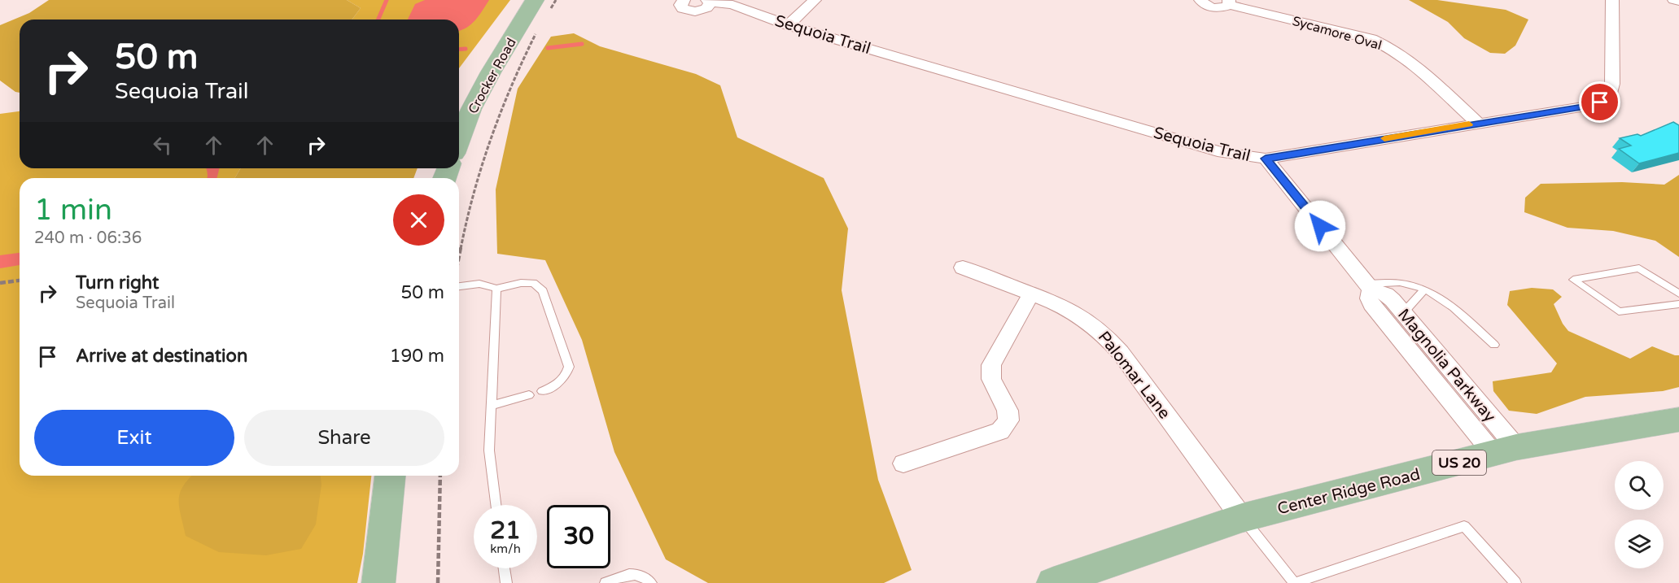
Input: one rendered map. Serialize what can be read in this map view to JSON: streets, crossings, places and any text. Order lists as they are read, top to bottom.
{
  "streets": {
    "main road": ["Crocker Road", "US 20", "Center Ridge Road"],
    "street": [
      "Sycamore Oval",
      "Sequoia Trail",
      "Magnolia Parkway",
      "Palomar Lane"
    ]
  },
  "crossings": [
    ["Sycamore Oval", "Sequoia Trail"],
    ["Sequoia Trail", "Magnolia Parkway"],
    ["Magnolia Parkway", "Center Ridge Road"],
    ["Palomar Lane", "Center Ridge Road"]
  ],
  "page": {
    "turn": ["50 m", "Sequoia Trail"],
    "heading": ["1 min", "240 m · 06:36"],
    "list": [
      {
        "name": "Turn right",
        "note": "Sequoia Trail",
        "value": "50 m"
      },
      {
        "name": "Arrive at destination",
        "value": "190 m"
      }
    ],
    "buttons": ["Exit", "Share"],
    "speed": "21 km/h",
    "limit": "30"
  }
}
